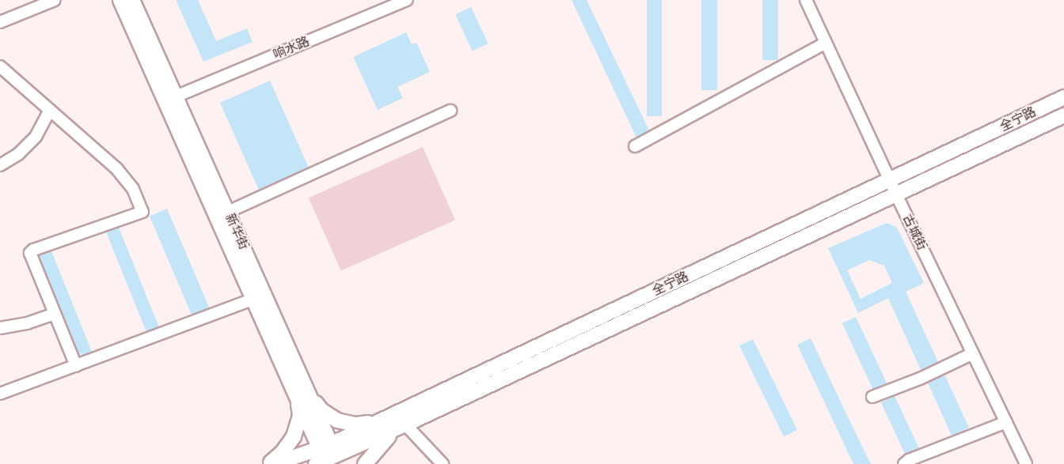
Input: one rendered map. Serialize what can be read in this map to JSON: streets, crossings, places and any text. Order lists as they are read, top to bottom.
{
  "streets": {
    "main road": ["全宁路", "新华街"],
    "street": ["响水路", "古城街"]
  },
  "crossings": [
    ["响水路", "新华街"],
    ["全宁路", "新华街"],
    ["全宁路", "古城街"]
  ]
}
